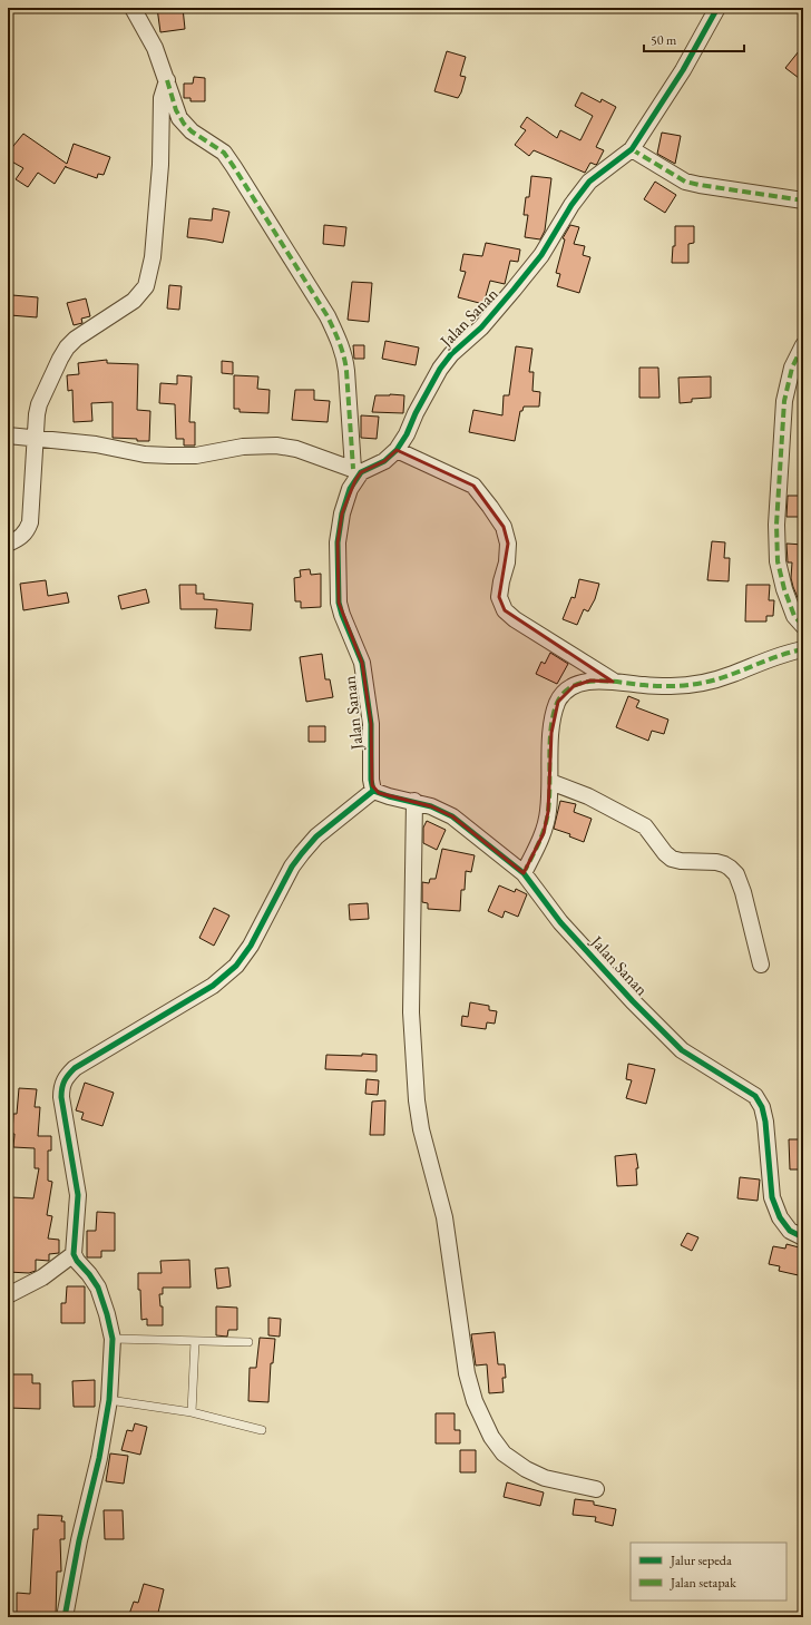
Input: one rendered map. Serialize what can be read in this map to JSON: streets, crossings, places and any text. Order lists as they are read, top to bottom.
{
  "streets": {
    "street": ["Jalan Sanan"]
  },
  "legend": ["Jalur sepeda", "Jalan setapak"],
  "scale_bar": "50 m"
}
